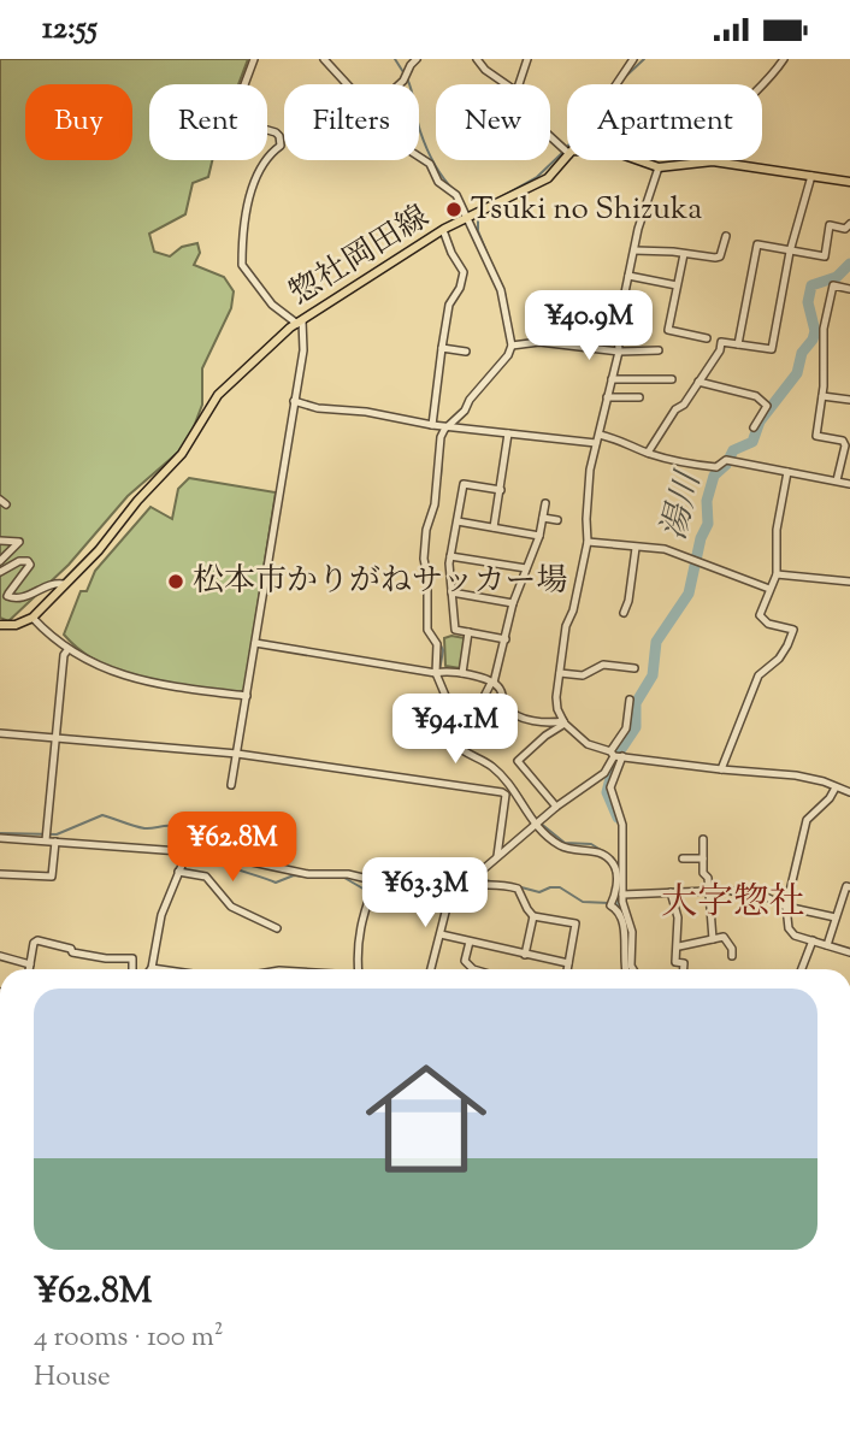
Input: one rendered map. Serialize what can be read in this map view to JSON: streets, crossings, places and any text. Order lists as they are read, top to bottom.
{
  "streets": {
    "main road": ["惣社岡田線"]
  },
  "districts": ["大字惣社"],
  "water": ["湯川"],
  "places": ["Tsuki no Shizuka", "松本市かりがねサッカー場"],
  "page": {
    "status": "12:55",
    "chip": [
      "Buy",
      "Rent",
      "Filters",
      "New",
      "Apartment"
    ],
    "price": [
      "¥40.9M",
      "¥94.1M",
      "¥62.8M",
      "¥63.3M"
    ],
    "list": [
      {
        "name": "¥62.8M",
        "note": "4 rooms · 100 m² · House"
      }
    ]
  }
}
